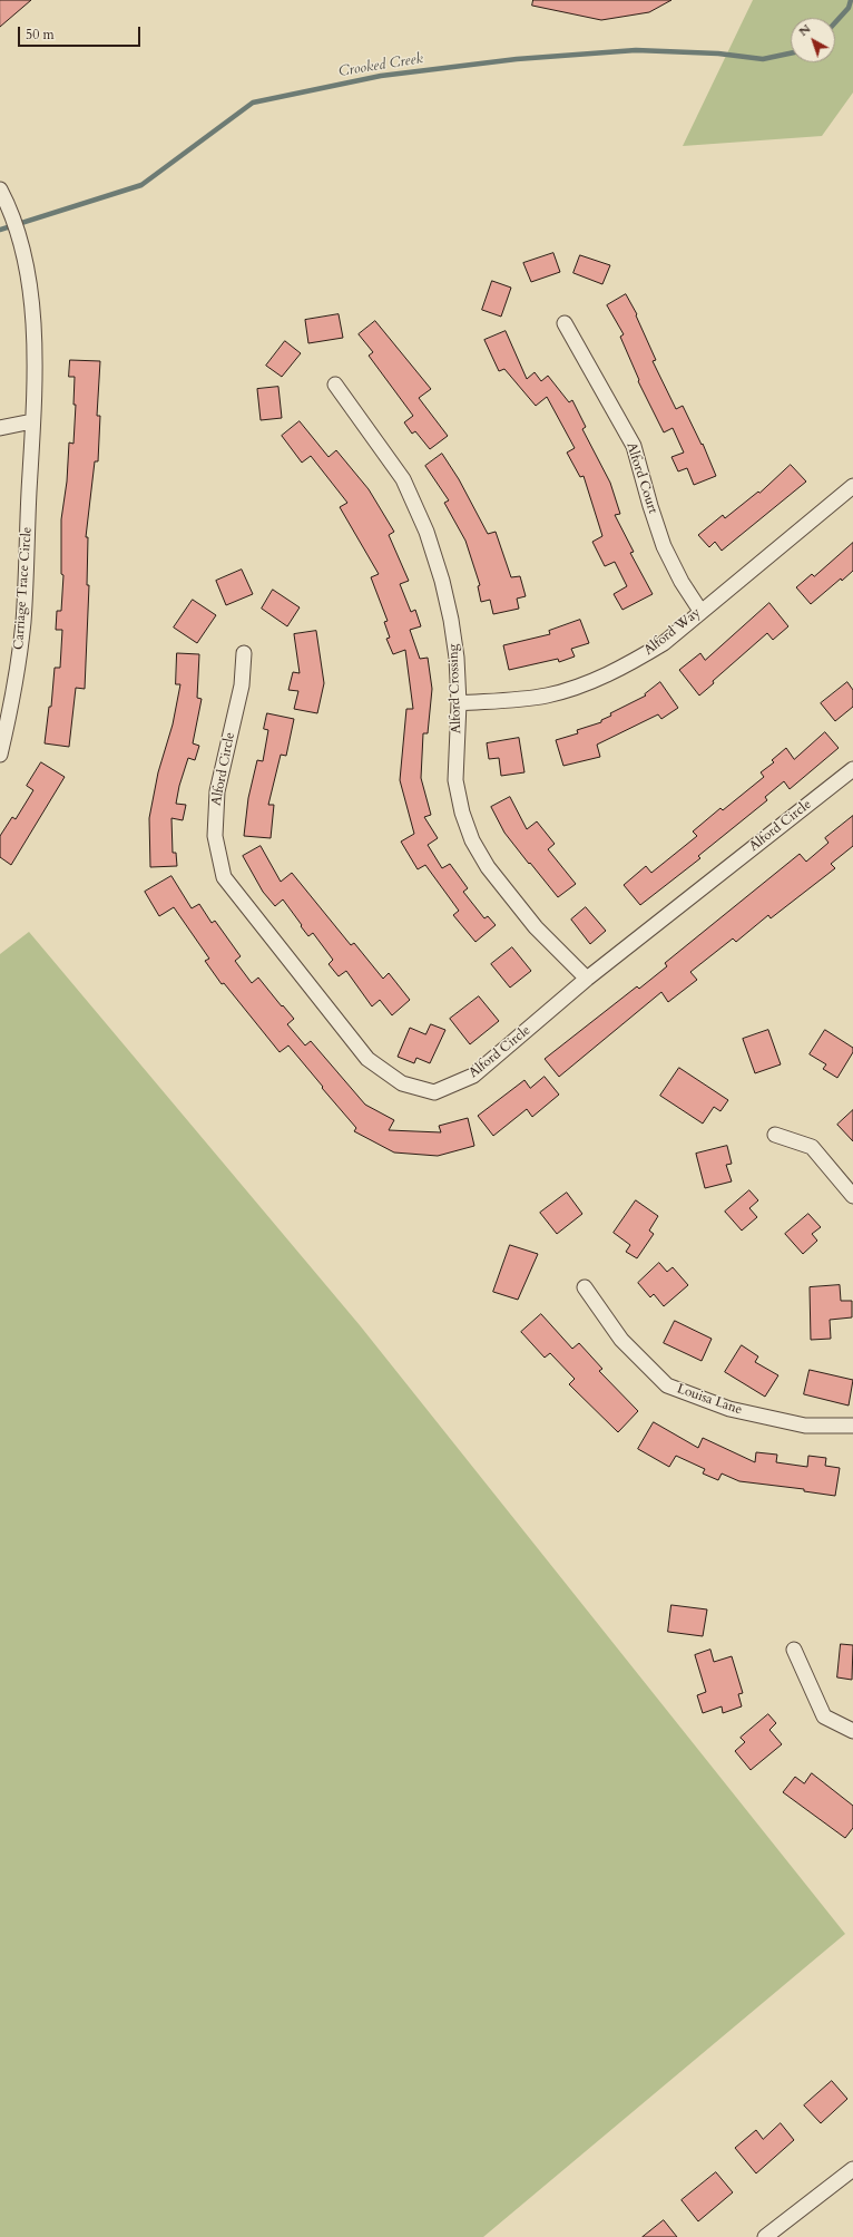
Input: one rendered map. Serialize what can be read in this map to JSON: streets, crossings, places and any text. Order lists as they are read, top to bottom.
{
  "streets": {
    "street": [
      "Alford Court",
      "Carriage Trace Circle",
      "Alford Way",
      "Alford Crossing",
      "Alford Circle",
      "Louisa Lane"
    ]
  },
  "crossings": [
    ["Alford Court", "Alford Way"],
    ["Alford Way", "Alford Crossing"],
    ["Alford Crossing", "Alford Circle"]
  ],
  "water": ["Crooked Creek"],
  "scale_bar": "50 m",
  "north": "top left"
}
